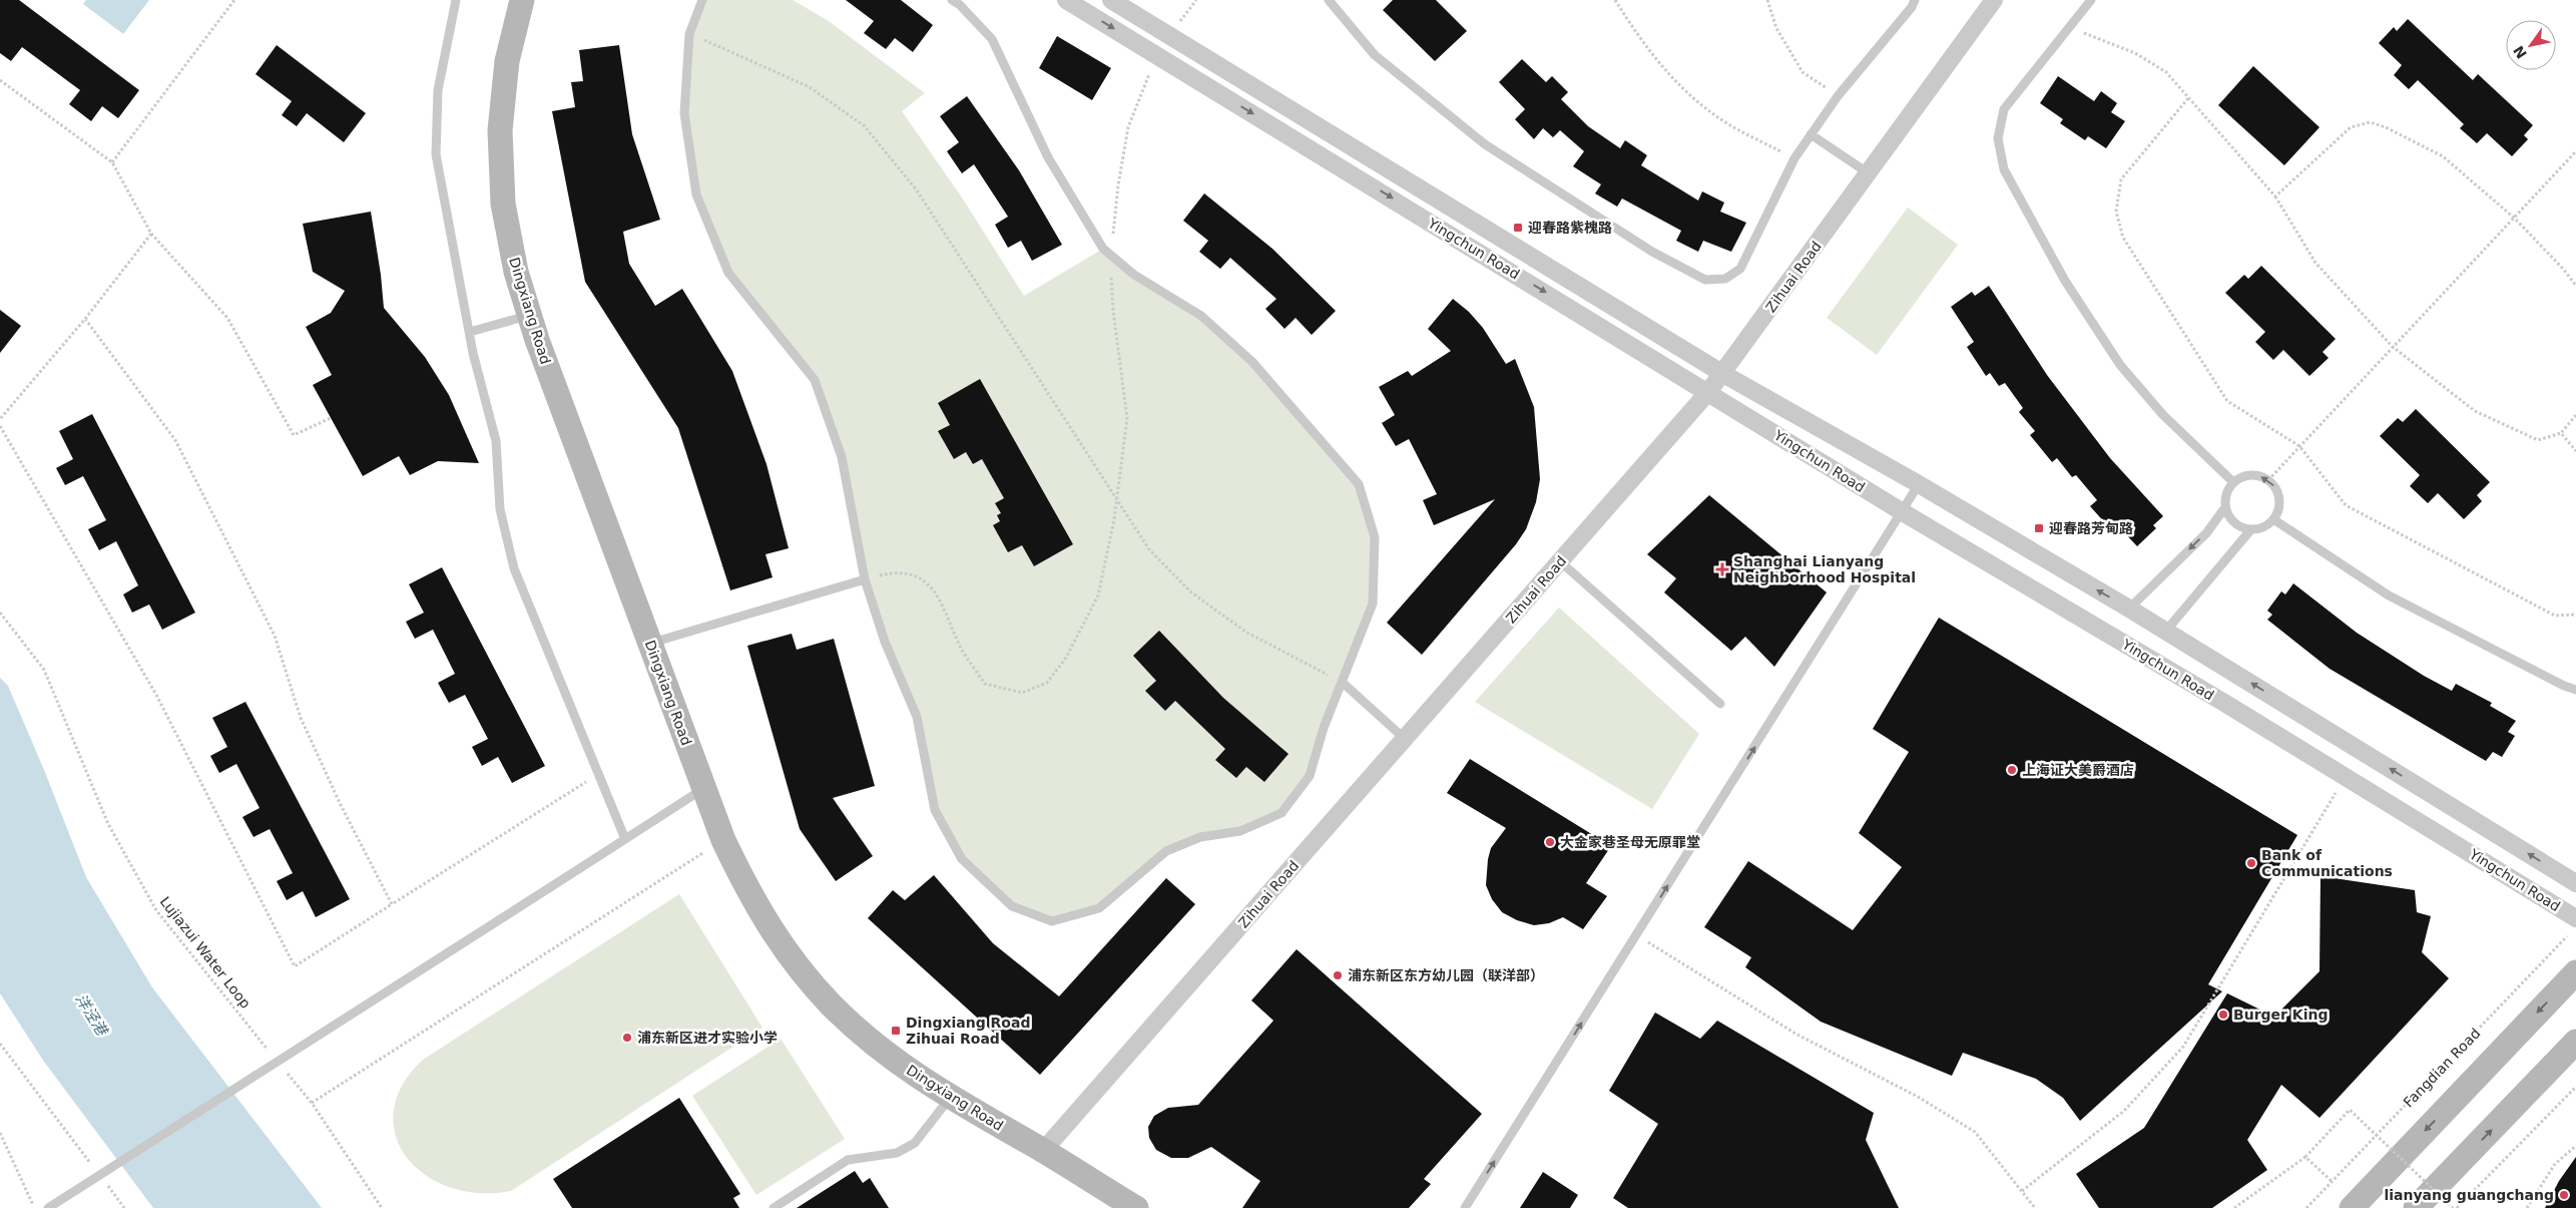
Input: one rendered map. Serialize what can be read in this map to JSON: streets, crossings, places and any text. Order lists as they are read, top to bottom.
{
  "streets": {
    "street": ["Yingchun Road", "Zihuai Road", "Dingxiang Road"],
    "path": ["Lujiazui Water Loop", "Fangdian Road"]
  },
  "crossings": [
    ["Yingchun Road", "Zihuai Road"],
    ["Yingchun Road", "Fangdian Road"],
    ["Zihuai Road", "Dingxiang Road"]
  ],
  "water": ["洋泾港"],
  "places": {
    "transit": ["迎春路紫槐路", "迎春路芳甸路", "Dingxiang Road Zihuai Road"],
    "health": ["Shanghai Lianyang Neighborhood Hospital"],
    "other": [
      "上海证大美爵酒店",
      "大金家巷圣母无原罪堂",
      "Bank of Communications",
      "浦东新区东方幼儿园（联洋部）",
      "Burger King",
      "浦东新区进才实验小学",
      "lianyang guangchang"
    ]
  },
  "north": "bottom left"
}
